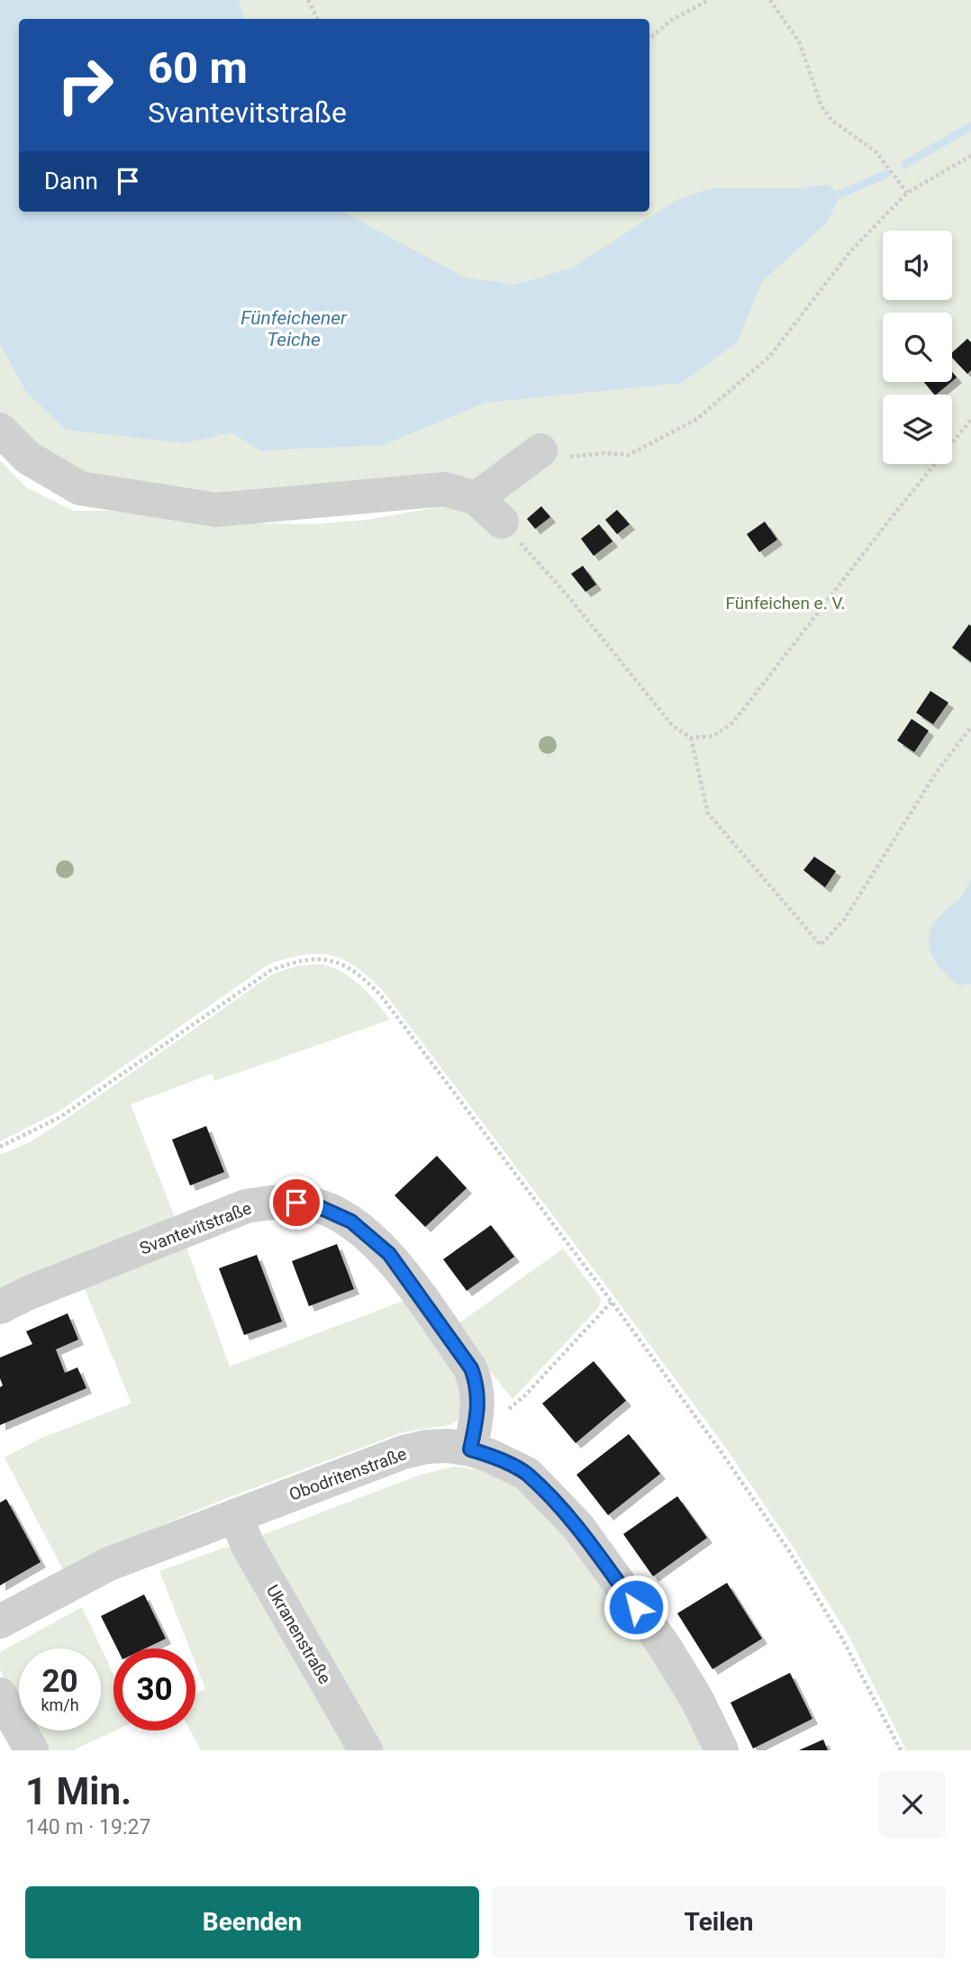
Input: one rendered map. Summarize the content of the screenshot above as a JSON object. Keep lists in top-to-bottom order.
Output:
{
  "streets": {
    "street": ["Svantevitstraße", "Obodritenstraße", "Ukranenstraße"]
  },
  "crossings": [
    ["Svantevitstraße", "Obodritenstraße"],
    ["Obodritenstraße", "Ukranenstraße"]
  ],
  "water": ["Fünfeichener Teiche"],
  "parks": ["Fünfeichen e. V."],
  "page": {
    "turn": ["60 m", "Svantevitstraße"],
    "then": "Dann",
    "speed": "20 km/h",
    "limit": "30",
    "heading": ["1 Min.", "140 m · 19:27"],
    "buttons": ["Beenden", "Teilen"]
  }
}
